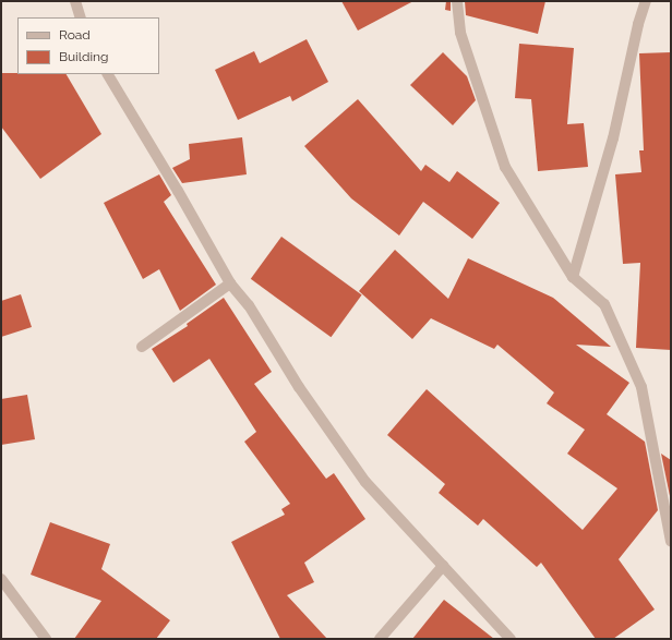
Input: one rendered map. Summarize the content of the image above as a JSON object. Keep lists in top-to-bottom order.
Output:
{
  "legend": ["Road", "Building"]
}
